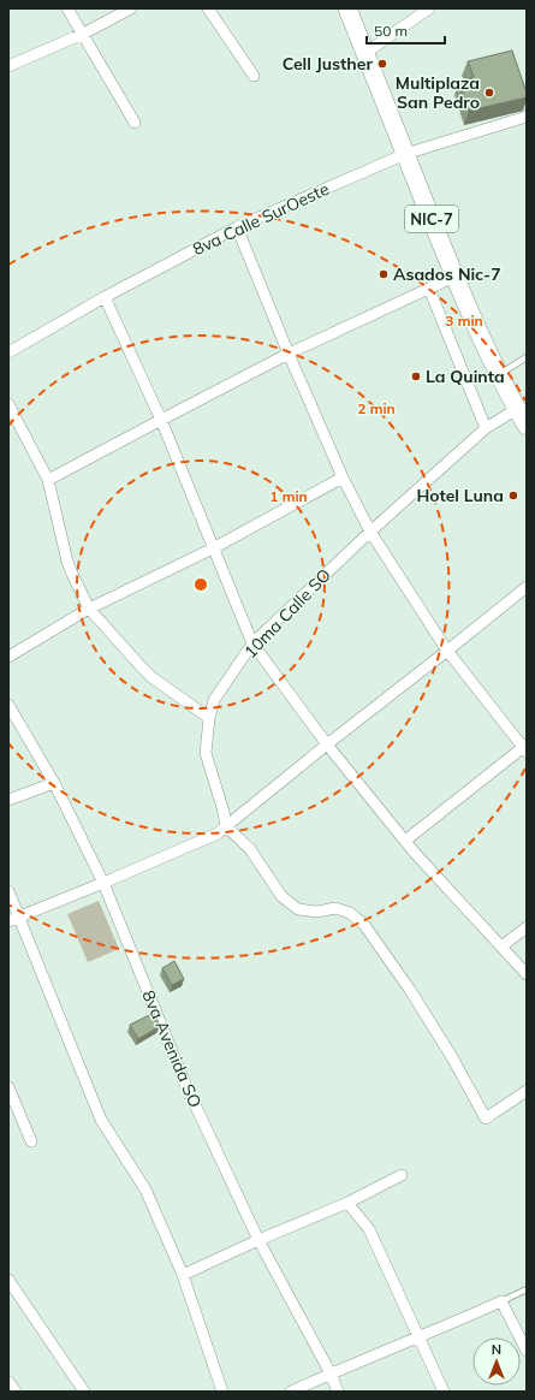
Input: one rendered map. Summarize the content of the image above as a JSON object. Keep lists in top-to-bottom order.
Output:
{
  "streets": {
    "highway": ["NIC-7"],
    "street": ["8va Calle SurOeste", "10ma Calle SO", "8va Avenida SO"]
  },
  "crossings": [
    ["8va Calle SurOeste", "NIC-7"],
    ["NIC-7", "10ma Calle SO"]
  ],
  "places": [
    "Cell Justher",
    "Multiplaza San Pedro",
    "Asados Nic-7",
    "La Quinta",
    "Hotel Luna"
  ],
  "scale_bar": "50 m",
  "north": "top",
  "rings": ["3 min", "2 min", "1 min"]
}
